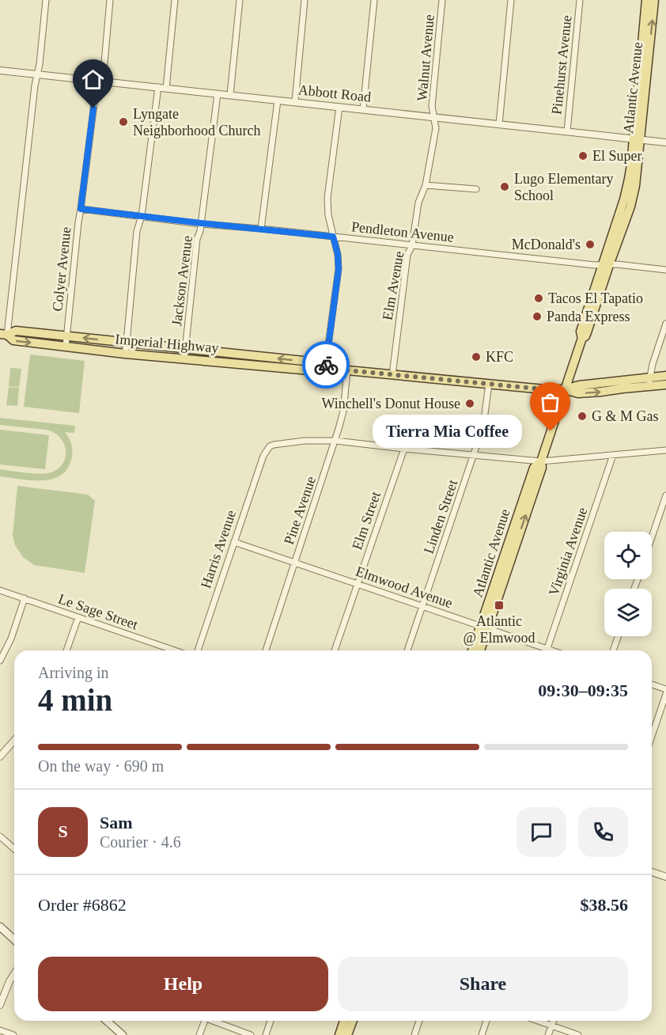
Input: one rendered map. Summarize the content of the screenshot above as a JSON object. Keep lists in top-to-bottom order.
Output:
{
  "streets": {
    "main road": ["Atlantic Avenue", "Imperial Highway"],
    "street": [
      "Walnut Avenue",
      "Pinehurst Avenue",
      "Abbott Road",
      "Pendleton Avenue",
      "Colyer Avenue",
      "Jackson Avenue",
      "Elm Avenue",
      "Pine Avenue",
      "Linden Street",
      "Elm Street",
      "Harris Avenue",
      "Virginia Avenue",
      "Elmwood Avenue",
      "Le Sage Street"
    ]
  },
  "crossings": [
    ["Walnut Avenue", "Abbott Road"],
    ["Walnut Avenue", "Elm Avenue"],
    ["Pinehurst Avenue", "Abbott Road"],
    ["Atlantic Avenue", "Abbott Road"],
    ["Atlantic Avenue", "Pendleton Avenue"],
    ["Atlantic Avenue", "Imperial Highway"],
    ["Atlantic Avenue", "Elmwood Avenue"],
    ["Abbott Road", "Colyer Avenue"],
    ["Abbott Road", "Jackson Avenue"],
    ["Abbott Road", "Elm Avenue"],
    ["Pendleton Avenue", "Colyer Avenue"],
    ["Pendleton Avenue", "Jackson Avenue"],
    ["Pendleton Avenue", "Elm Avenue"],
    ["Colyer Avenue", "Imperial Highway"],
    ["Jackson Avenue", "Imperial Highway"],
    ["Elm Avenue", "Imperial Highway"],
    ["Imperial Highway", "Pine Avenue"],
    ["Imperial Highway", "Linden Street"],
    ["Pine Avenue", "Harris Avenue"],
    ["Pine Avenue", "Elmwood Avenue"],
    ["Linden Street", "Elmwood Avenue"],
    ["Elm Street", "Elmwood Avenue"],
    ["Harris Avenue", "Elmwood Avenue"],
    ["Virginia Avenue", "Elmwood Avenue"]
  ],
  "places": {
    "other": [
      "Lyngate Neighborhood Church",
      "El Super",
      "Lugo Elementary School",
      "McDonald's",
      "Tacos El Tapatio",
      "Panda Express",
      "KFC",
      "Winchell's Donut House",
      "G & M Gas",
      "Tierra Mia Coffee"
    ],
    "transit": ["Atlantic @ Elmwood"]
  },
  "page": {
    "bubble": "Tierra Mia Coffee",
    "heading": ["4 min", "Arriving in", "09:30–09:35"],
    "panel": [
      "Sam",
      "Courier · 4.6",
      "Order #6862",
      "$38.56"
    ],
    "bar": "On the way · 690 m",
    "round": "S",
    "buttons": ["Help", "Share"]
  }
}
